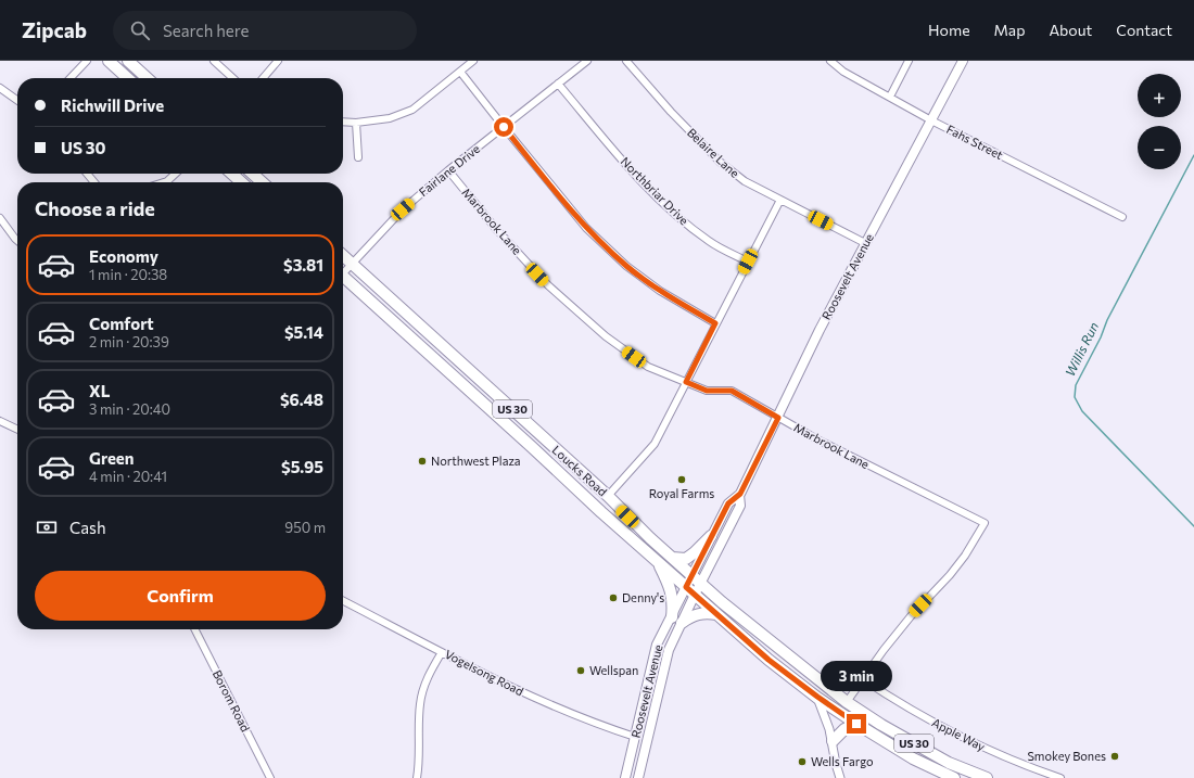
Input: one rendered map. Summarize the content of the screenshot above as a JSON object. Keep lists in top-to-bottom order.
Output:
{
  "streets": {
    "highway": ["US 30", "Loucks Road"],
    "main road": ["Roosevelt Avenue"],
    "street": [
      "Fahs Street",
      "Belaire Lane",
      "Fairlane Drive",
      "Northbriar Drive",
      "Marbrook Lane",
      "Vogelsong Road",
      "Borom Road",
      "Apple Way"
    ]
  },
  "crossings": [
    ["Fahs Street", "Roosevelt Avenue"],
    ["Belaire Lane", "Roosevelt Avenue"],
    ["Fairlane Drive", "Northbriar Drive"],
    ["Fairlane Drive", "Marbrook Lane"],
    ["Fairlane Drive", "Loucks Road"],
    ["Marbrook Lane", "Roosevelt Avenue"],
    ["Marbrook Lane", "Apple Way"],
    ["Roosevelt Avenue", "Loucks Road"],
    ["Roosevelt Avenue", "Vogelsong Road"],
    ["US 30", "Loucks Road"]
  ],
  "water": ["Willis Run"],
  "places": [
    "Northwest Plaza",
    "Royal Farms",
    "Denny's",
    "Wellspan",
    "Smokey Bones",
    "Wells Fargo"
  ],
  "page": {
    "header": "Zipcab",
    "search": "Search here",
    "nav": [
      "Home",
      "Map",
      "About",
      "Contact"
    ],
    "map_buttons": ["+", "−"],
    "banner": ["Richwill Drive", "US 30"],
    "heading": "Choose a ride",
    "list": [
      {
        "name": "Economy",
        "note": "1 min · 20:38",
        "value": "$3.81"
      },
      {
        "name": "Comfort",
        "note": "2 min · 20:39",
        "value": "$5.14"
      },
      {
        "name": "XL",
        "note": "3 min · 20:40",
        "value": "$6.48"
      },
      {
        "name": "Green",
        "note": "4 min · 20:41",
        "value": "$5.95"
      }
    ],
    "pay": ["Cash", "950 m"],
    "buttons": "Confirm",
    "bubble": "3 min"
  }
}
